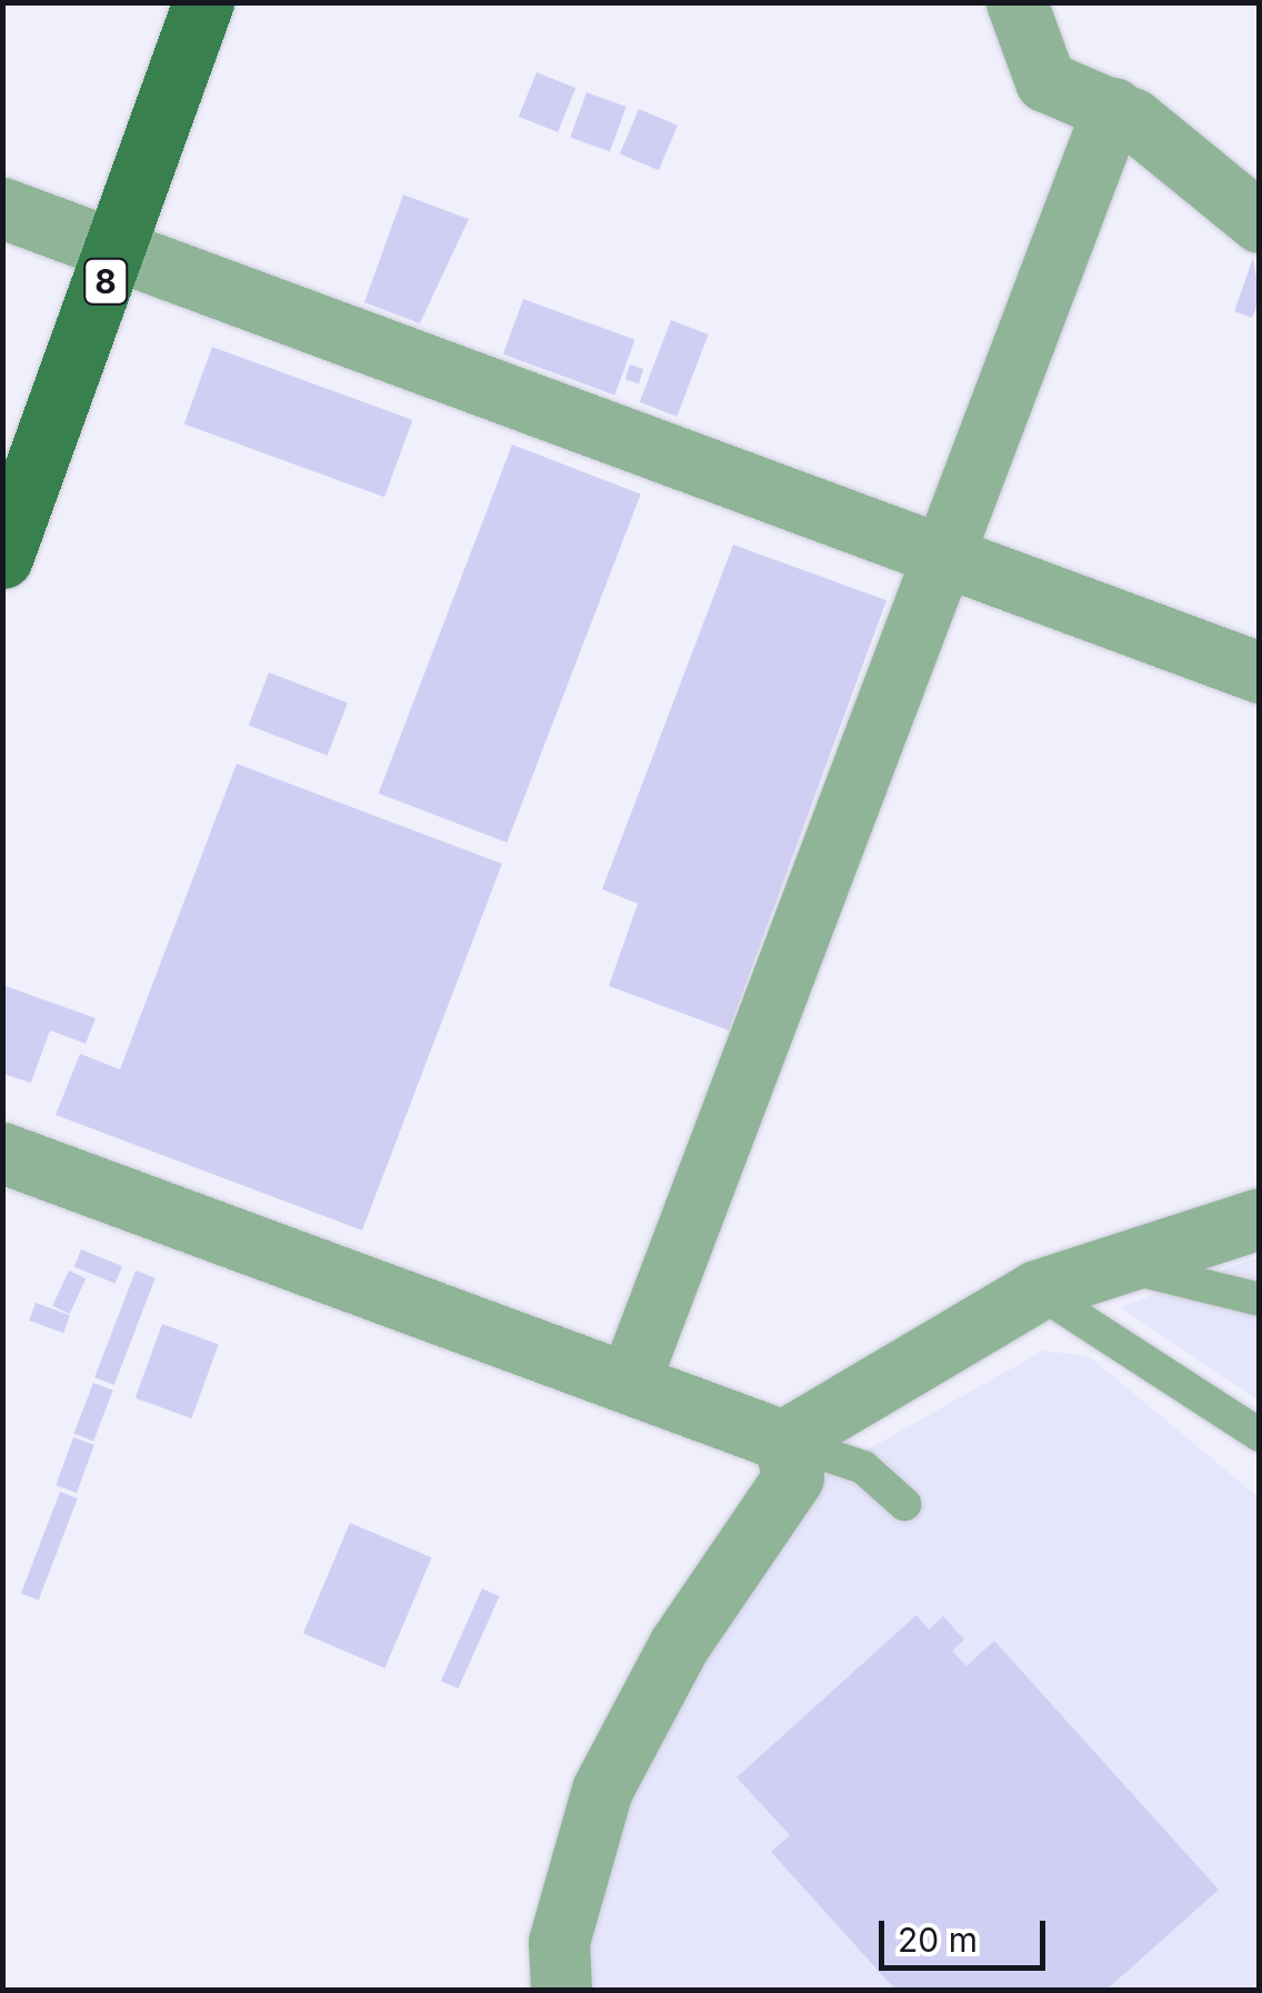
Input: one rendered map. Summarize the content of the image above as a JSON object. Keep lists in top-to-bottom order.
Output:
{
  "streets": {
    "main road": ["8"]
  },
  "scale_bar": "20 m"
}
